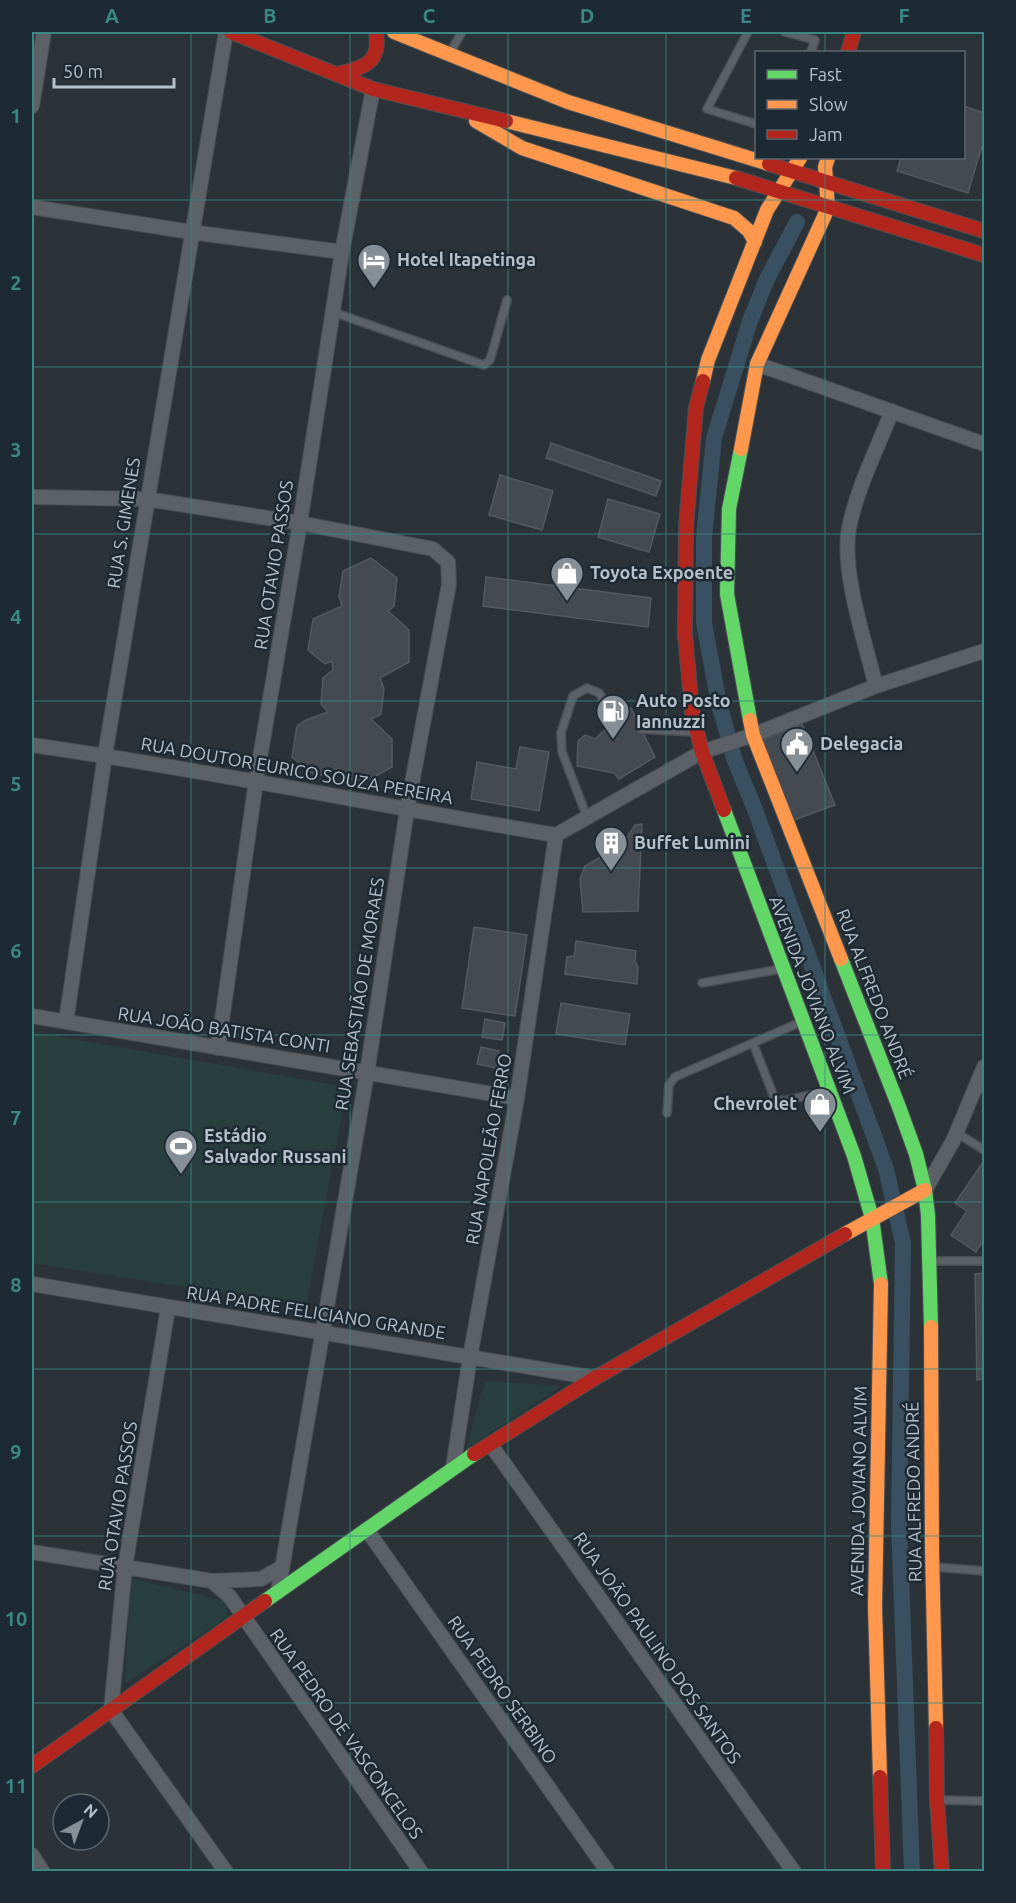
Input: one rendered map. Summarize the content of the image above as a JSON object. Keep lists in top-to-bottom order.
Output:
{
  "streets": {
    "main road": ["RUA ALFREDO ANDRÉ", "AVENIDA JOVIANO ALVIM"],
    "street": [
      "RUA S. GIMENES",
      "RUA OTAVIO PASSOS",
      "RUA DOUTOR EURICO SOUZA PEREIRA",
      "RUA SEBASTIÃO DE MORAES",
      "RUA JOÃO BATISTA CONTI",
      "RUA NAPOLEÃO FERRO",
      "RUA PADRE FELICIANO GRANDE",
      "RUA JOÃO PAULINO DOS SANTOS",
      "RUA PEDRO SERBINO",
      "RUA PEDRO DE VASCONCELOS"
    ]
  },
  "crossings": [
    ["RUA S. GIMENES", "RUA DOUTOR EURICO SOUZA PEREIRA"],
    ["RUA S. GIMENES", "RUA JOÃO BATISTA CONTI"],
    ["RUA OTAVIO PASSOS", "RUA DOUTOR EURICO SOUZA PEREIRA"],
    ["RUA OTAVIO PASSOS", "RUA SEBASTIÃO DE MORAES"],
    ["RUA OTAVIO PASSOS", "RUA JOÃO BATISTA CONTI"],
    ["RUA OTAVIO PASSOS", "RUA PADRE FELICIANO GRANDE"],
    ["RUA DOUTOR EURICO SOUZA PEREIRA", "RUA SEBASTIÃO DE MORAES"],
    ["RUA DOUTOR EURICO SOUZA PEREIRA", "RUA NAPOLEÃO FERRO"],
    ["RUA SEBASTIÃO DE MORAES", "RUA JOÃO BATISTA CONTI"],
    ["RUA SEBASTIÃO DE MORAES", "RUA PADRE FELICIANO GRANDE"],
    ["RUA JOÃO BATISTA CONTI", "RUA NAPOLEÃO FERRO"],
    ["RUA NAPOLEÃO FERRO", "RUA PADRE FELICIANO GRANDE"]
  ],
  "places": {
    "hotel": ["Hotel Itapetinga"],
    "shop": ["Toyota Expoente", "Chevrolet"],
    "fuel station": ["Auto Posto Iannuzzi"],
    "public building": ["Delegacia"],
    "building": ["Buffet Lumini"],
    "sports": ["Estádio Salvador Russani"]
  },
  "legend": ["Fast", "Slow", "Jam"],
  "scale_bar": "50 m",
  "north": "top right",
  "grid": {
    "columns": [
      "A",
      "B",
      "C",
      "D",
      "E",
      "F"
    ],
    "rows": [
      "1",
      "2",
      "3",
      "4",
      "5",
      "6",
      "7",
      "8",
      "9",
      "10",
      "11"
    ]
  }
}
